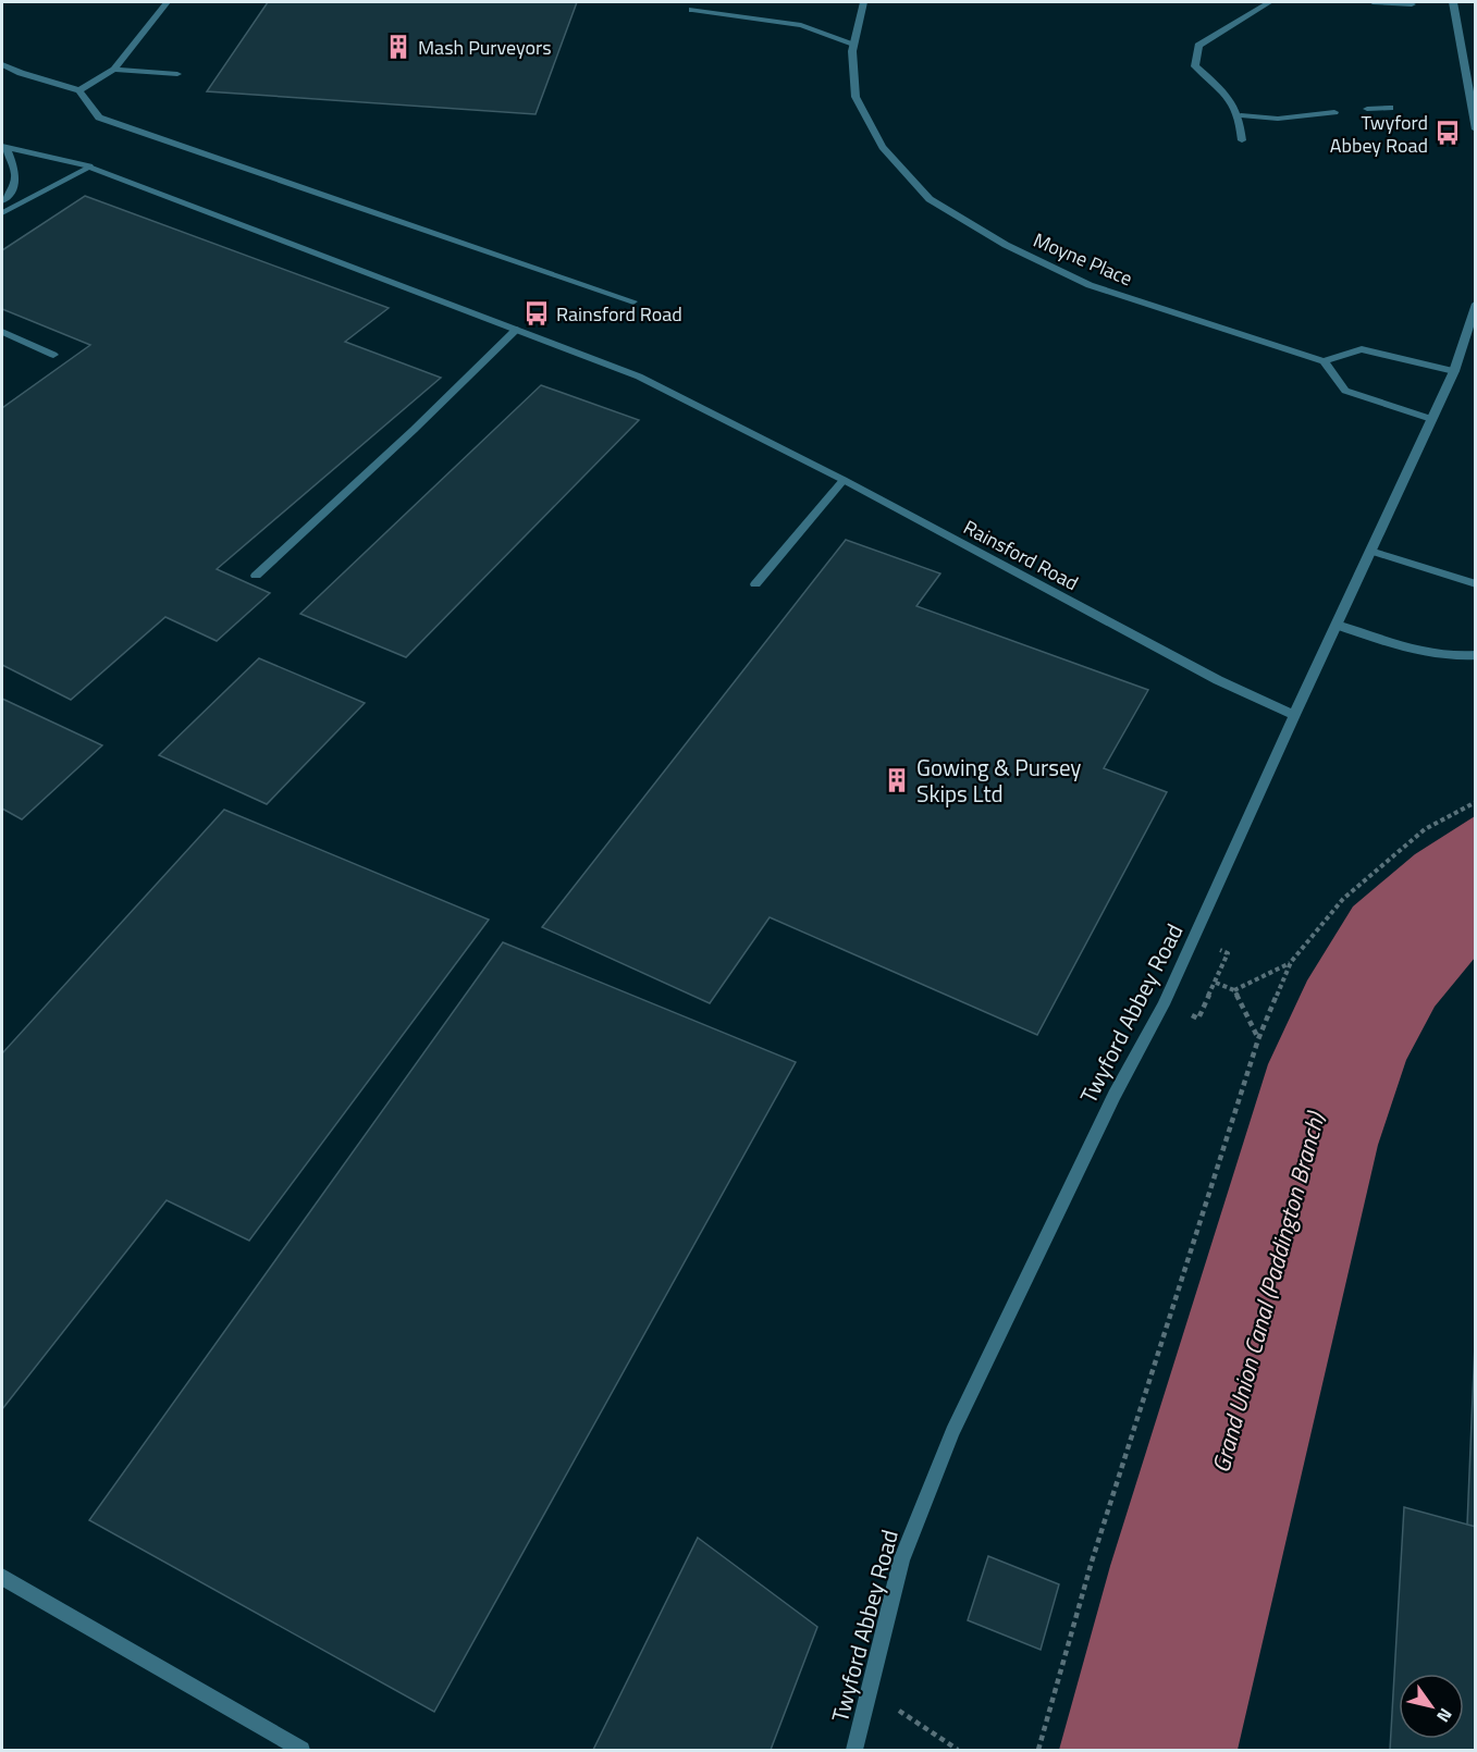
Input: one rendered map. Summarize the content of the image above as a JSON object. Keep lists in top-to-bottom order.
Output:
{
  "streets": {
    "street": ["Moyne Place", "Rainsford Road", "Twyford Abbey Road"]
  },
  "crossings": [
    ["Rainsford Road", "Twyford Abbey Road"]
  ],
  "water": ["Grand Union Canal (Paddington Branch)"],
  "places": {
    "building": ["Mash Purveyors", "Gowing & Pursey Skips Ltd"],
    "bus stop": ["Twyford Abbey Road", "Rainsford Road"]
  },
  "north": "bottom right"
}
